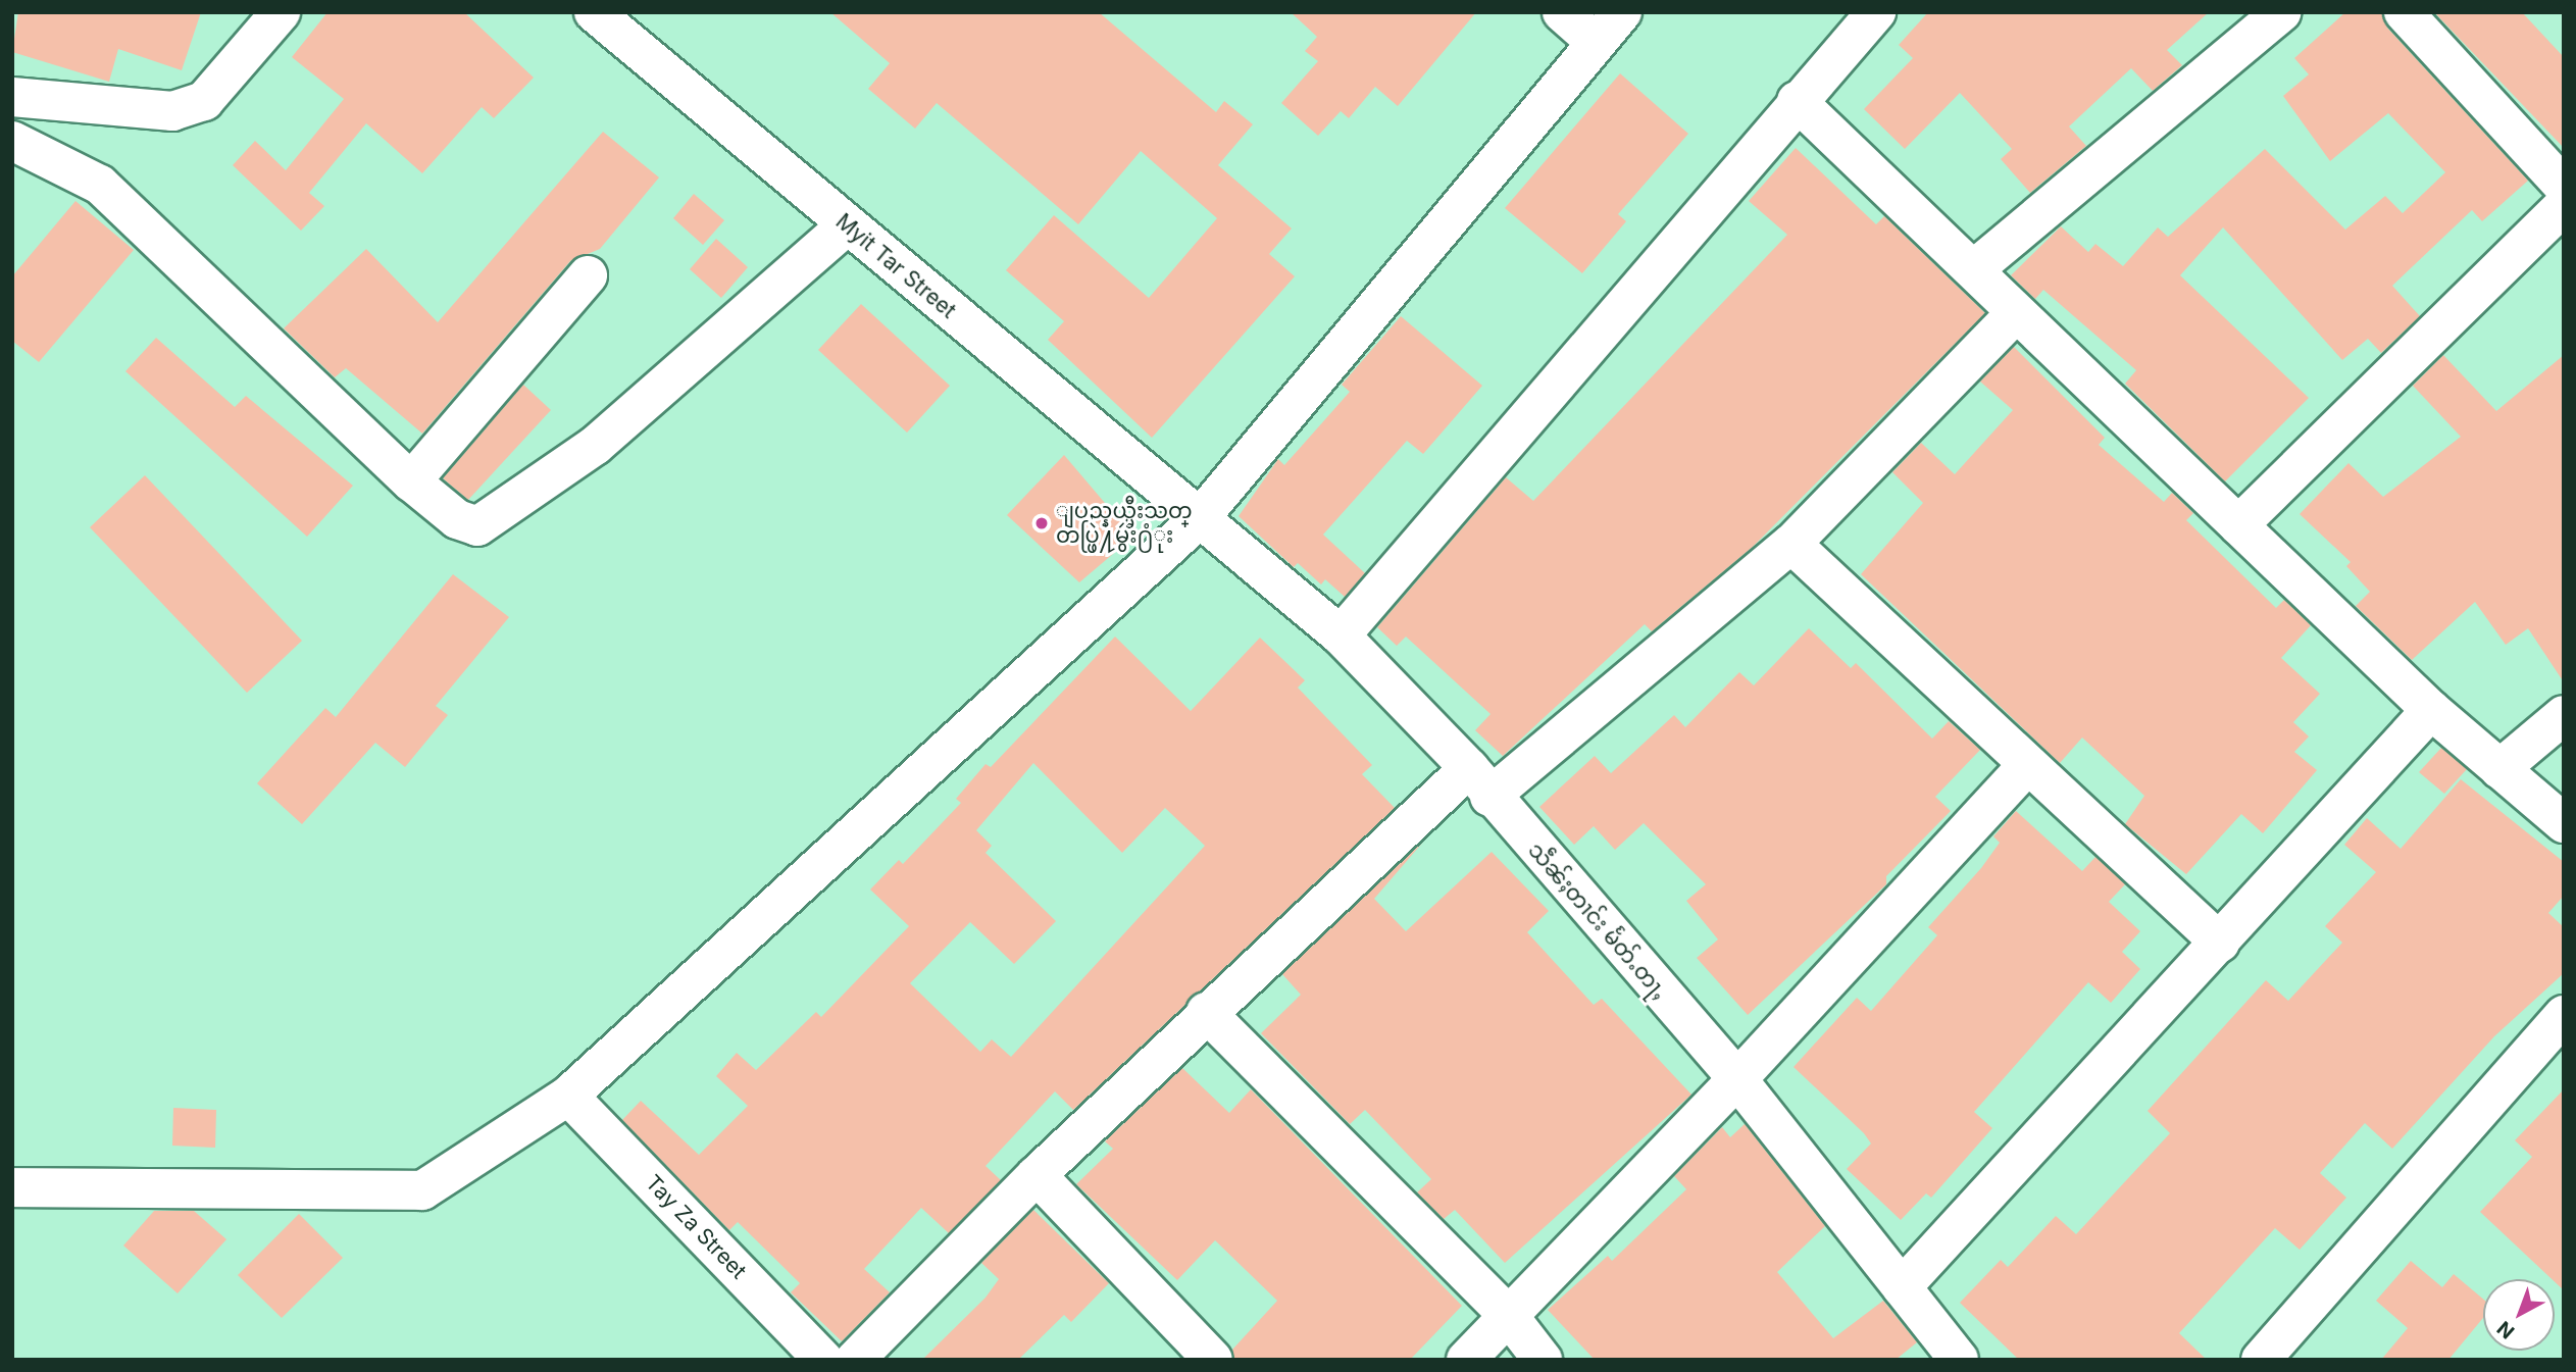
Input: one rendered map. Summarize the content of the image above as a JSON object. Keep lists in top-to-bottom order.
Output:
{
  "streets": {
    "street": ["Myit Tar Street", "သဵၼ်ႈတၢင်း မႅတ်ႉတႃႇ", "Tay Za Street"]
  },
  "crossings": [
    ["Myit Tar Street", "သဵၼ်ႈတၢင်း မႅတ်ႉတႃႇ"]
  ],
  "places": ["ျပည္နယ္မီးသတ္ တပ္ဖြဲ႔မွဴး႐ံုး"],
  "north": "bottom left"
}
